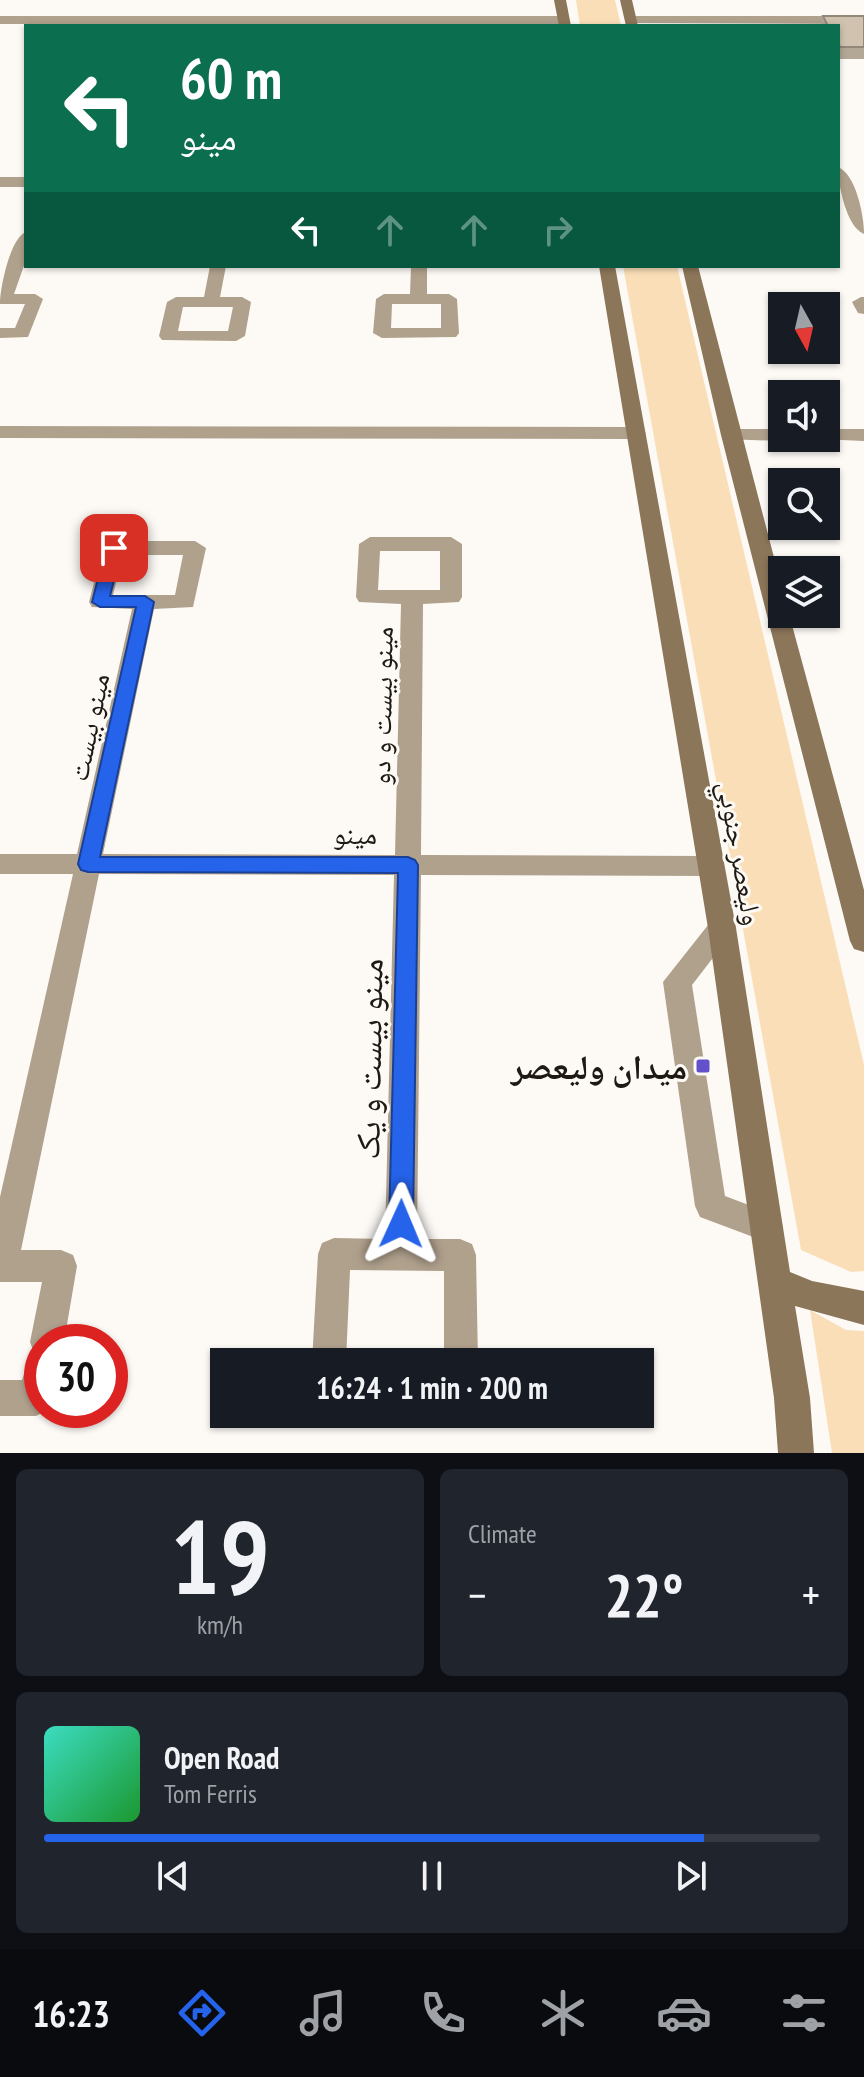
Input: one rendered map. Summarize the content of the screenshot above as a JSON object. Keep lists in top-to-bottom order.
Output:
{
  "streets": {
    "main road": ["وليعصر جنوبي"],
    "street": [
      "مینو بیست و دو",
      "مینو بیست",
      "مینو",
      "مینو بیست و یک"
    ]
  },
  "crossings": [
    ["مینو بیست و دو", "مینو"],
    ["مینو بیست و دو", "مینو بیست و یک"],
    ["مینو بیست", "مینو"],
    ["مینو", "وليعصر جنوبي"],
    ["مینو", "مینو بیست و یک"]
  ],
  "places": {
    "transit": ["میدان ولیعصر"]
  },
  "north": "bottom",
  "page": {
    "turn": ["60 m", "مینو"],
    "limit": "30",
    "trip": "16:24 · 1 min · 200 m",
    "tile": [
      ["19", "km/h"],
      "Climate"
    ],
    "heat": ["−", "22°", "+"],
    "song": ["Open Road", "Tom Ferris"],
    "tabs": "16:23"
  }
}
